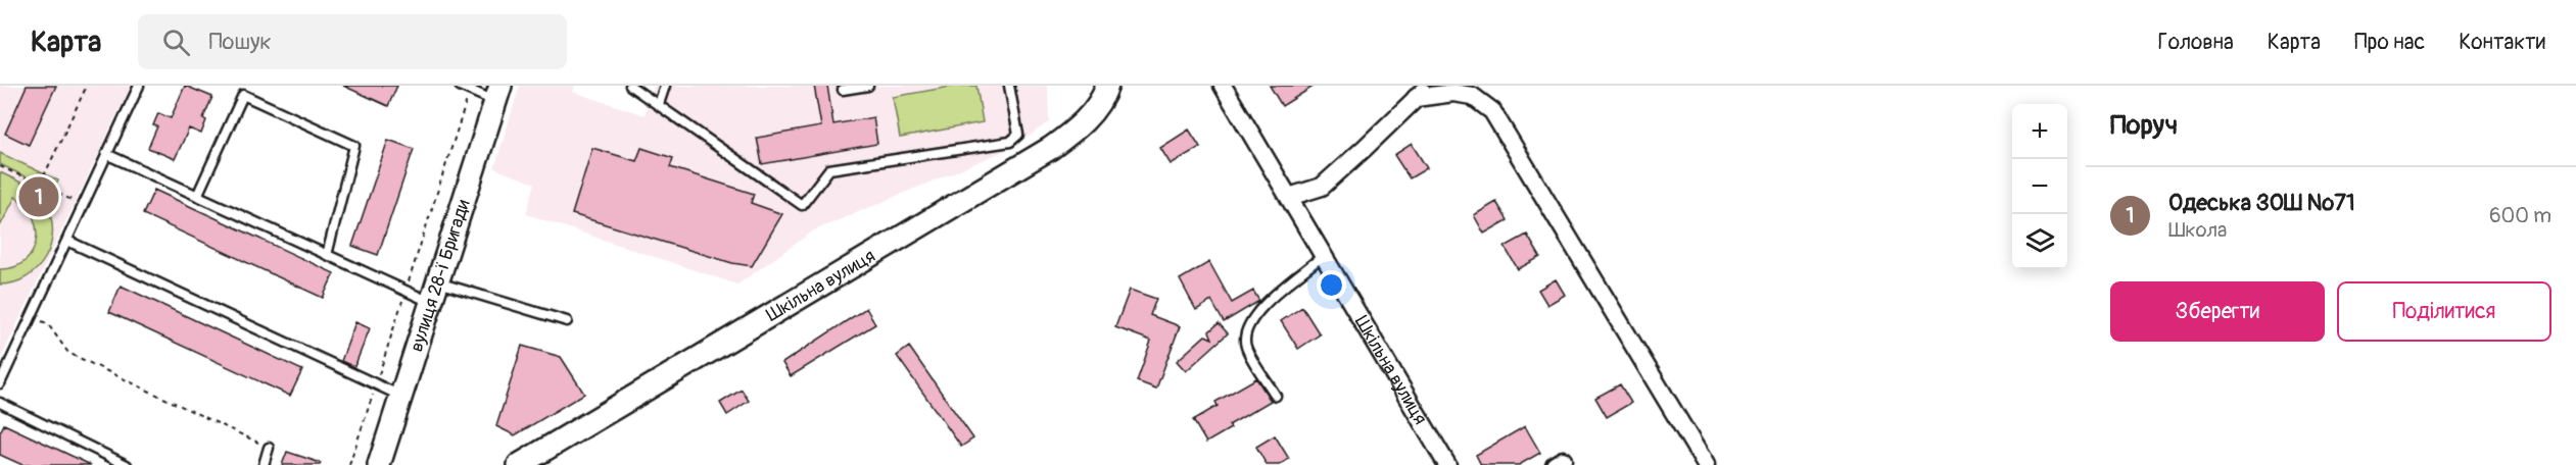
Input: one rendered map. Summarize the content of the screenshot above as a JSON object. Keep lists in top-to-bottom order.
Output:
{
  "streets": {
    "street": ["вулиця 28-ї Бригади", "Шкільна вулиця"]
  },
  "page": {
    "header": "Карта",
    "search": "Пошук",
    "nav": [
      "Головна",
      "Карта",
      "Про нас",
      "Контакти"
    ],
    "heading": "Поруч",
    "map_buttons": ["+", "−"],
    "list": [
      {
        "mark": "1",
        "name": "Одеська ЗОШ №71",
        "note": "Школа",
        "value": "600 m"
      }
    ],
    "pins": "1",
    "buttons": ["Зберегти", "Поділитися"]
  }
}
